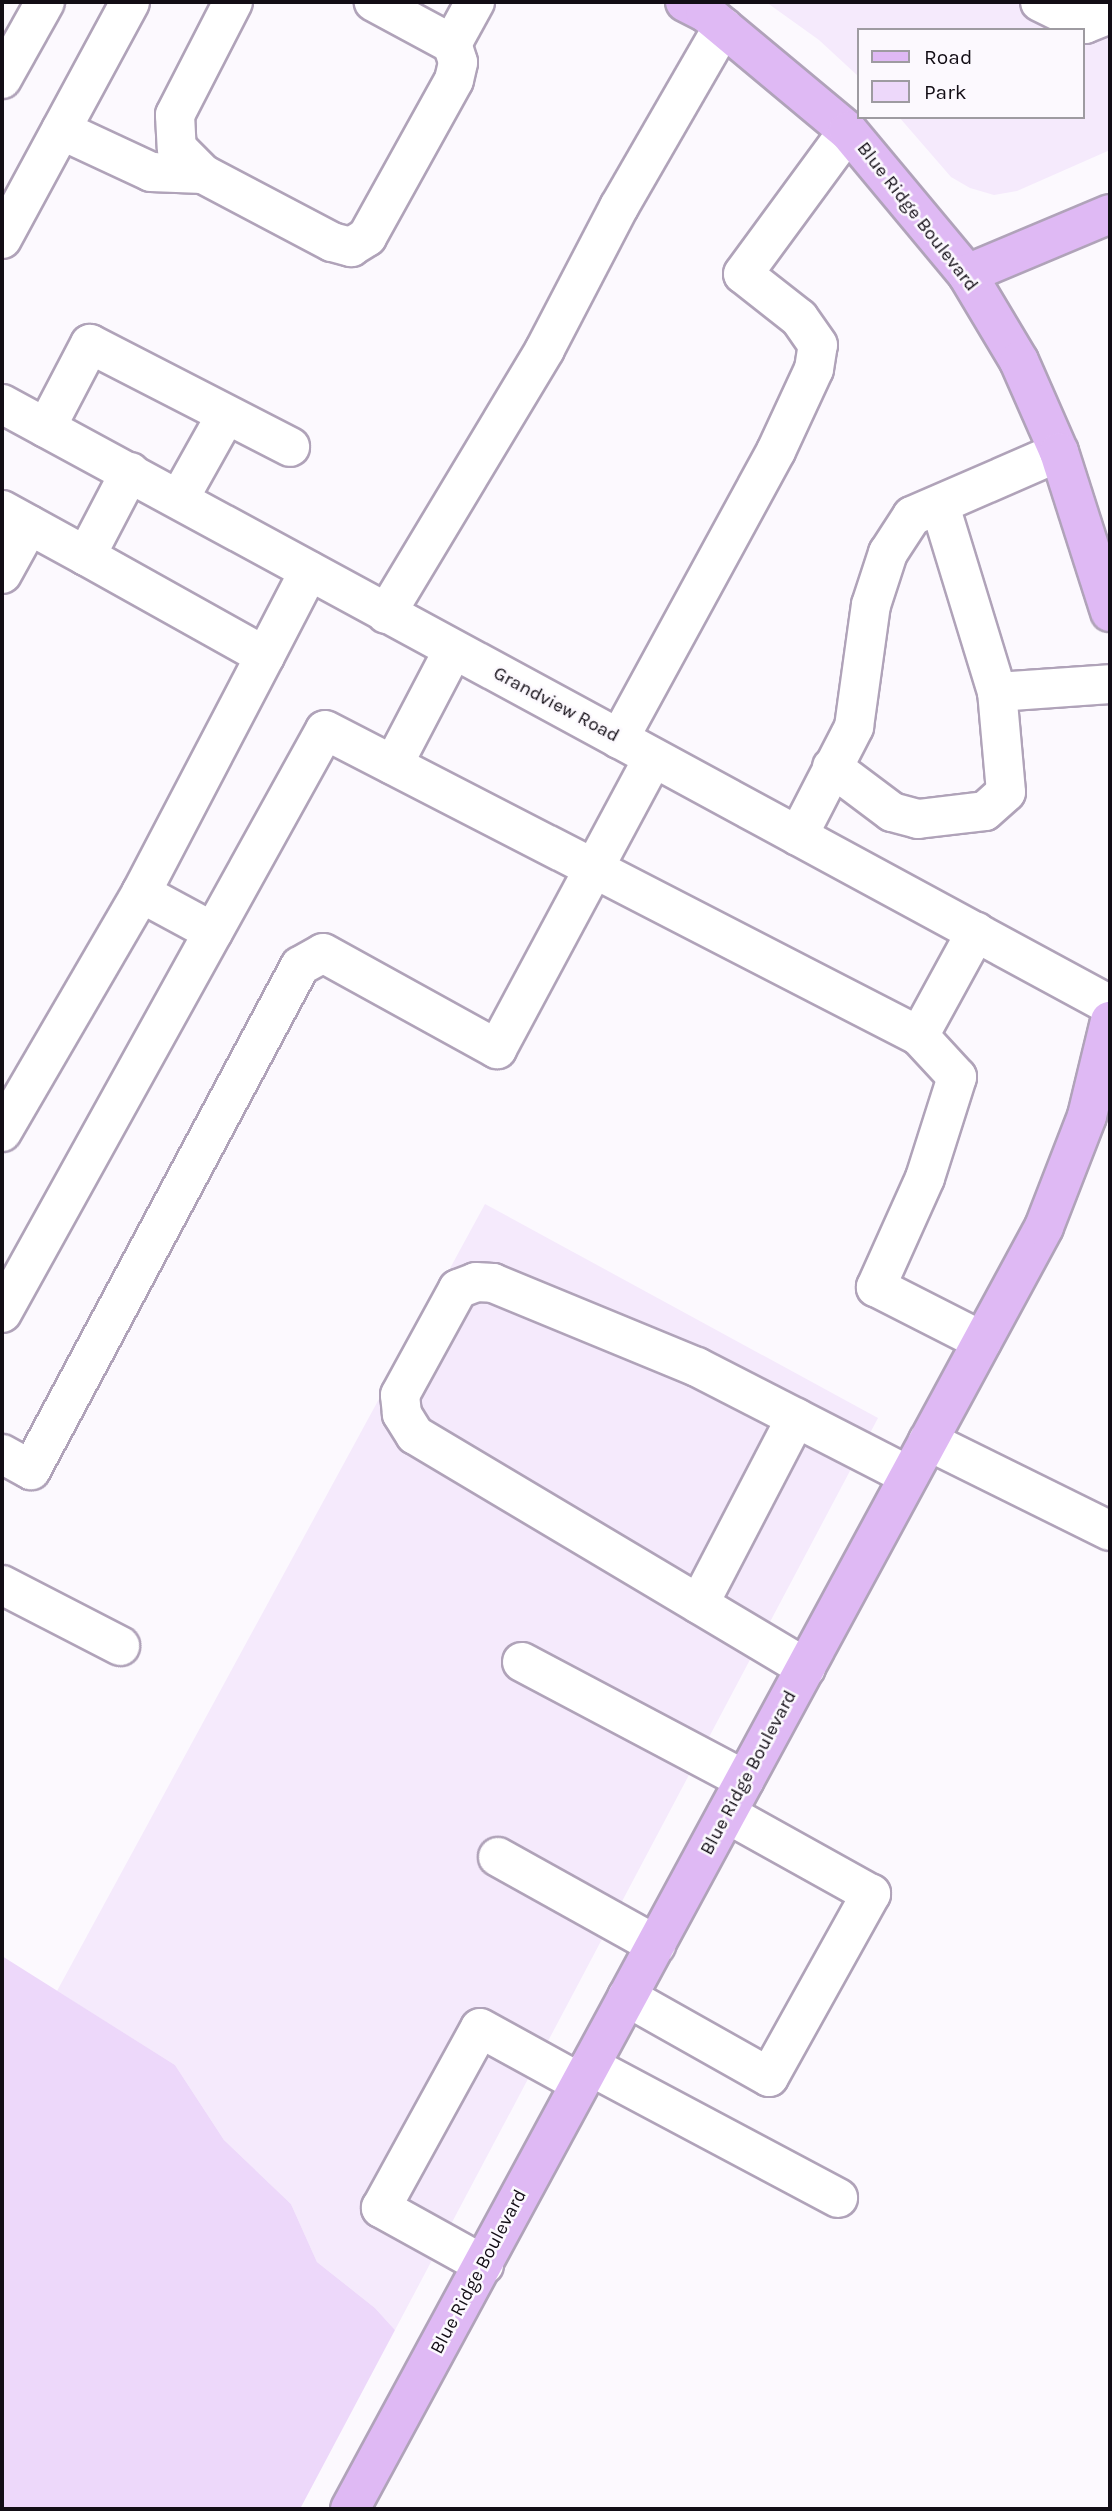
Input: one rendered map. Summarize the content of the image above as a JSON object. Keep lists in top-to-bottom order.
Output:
{
  "streets": {
    "main road": ["Blue Ridge Boulevard"],
    "street": ["Grandview Road"]
  },
  "legend": ["Road", "Park"]
}
